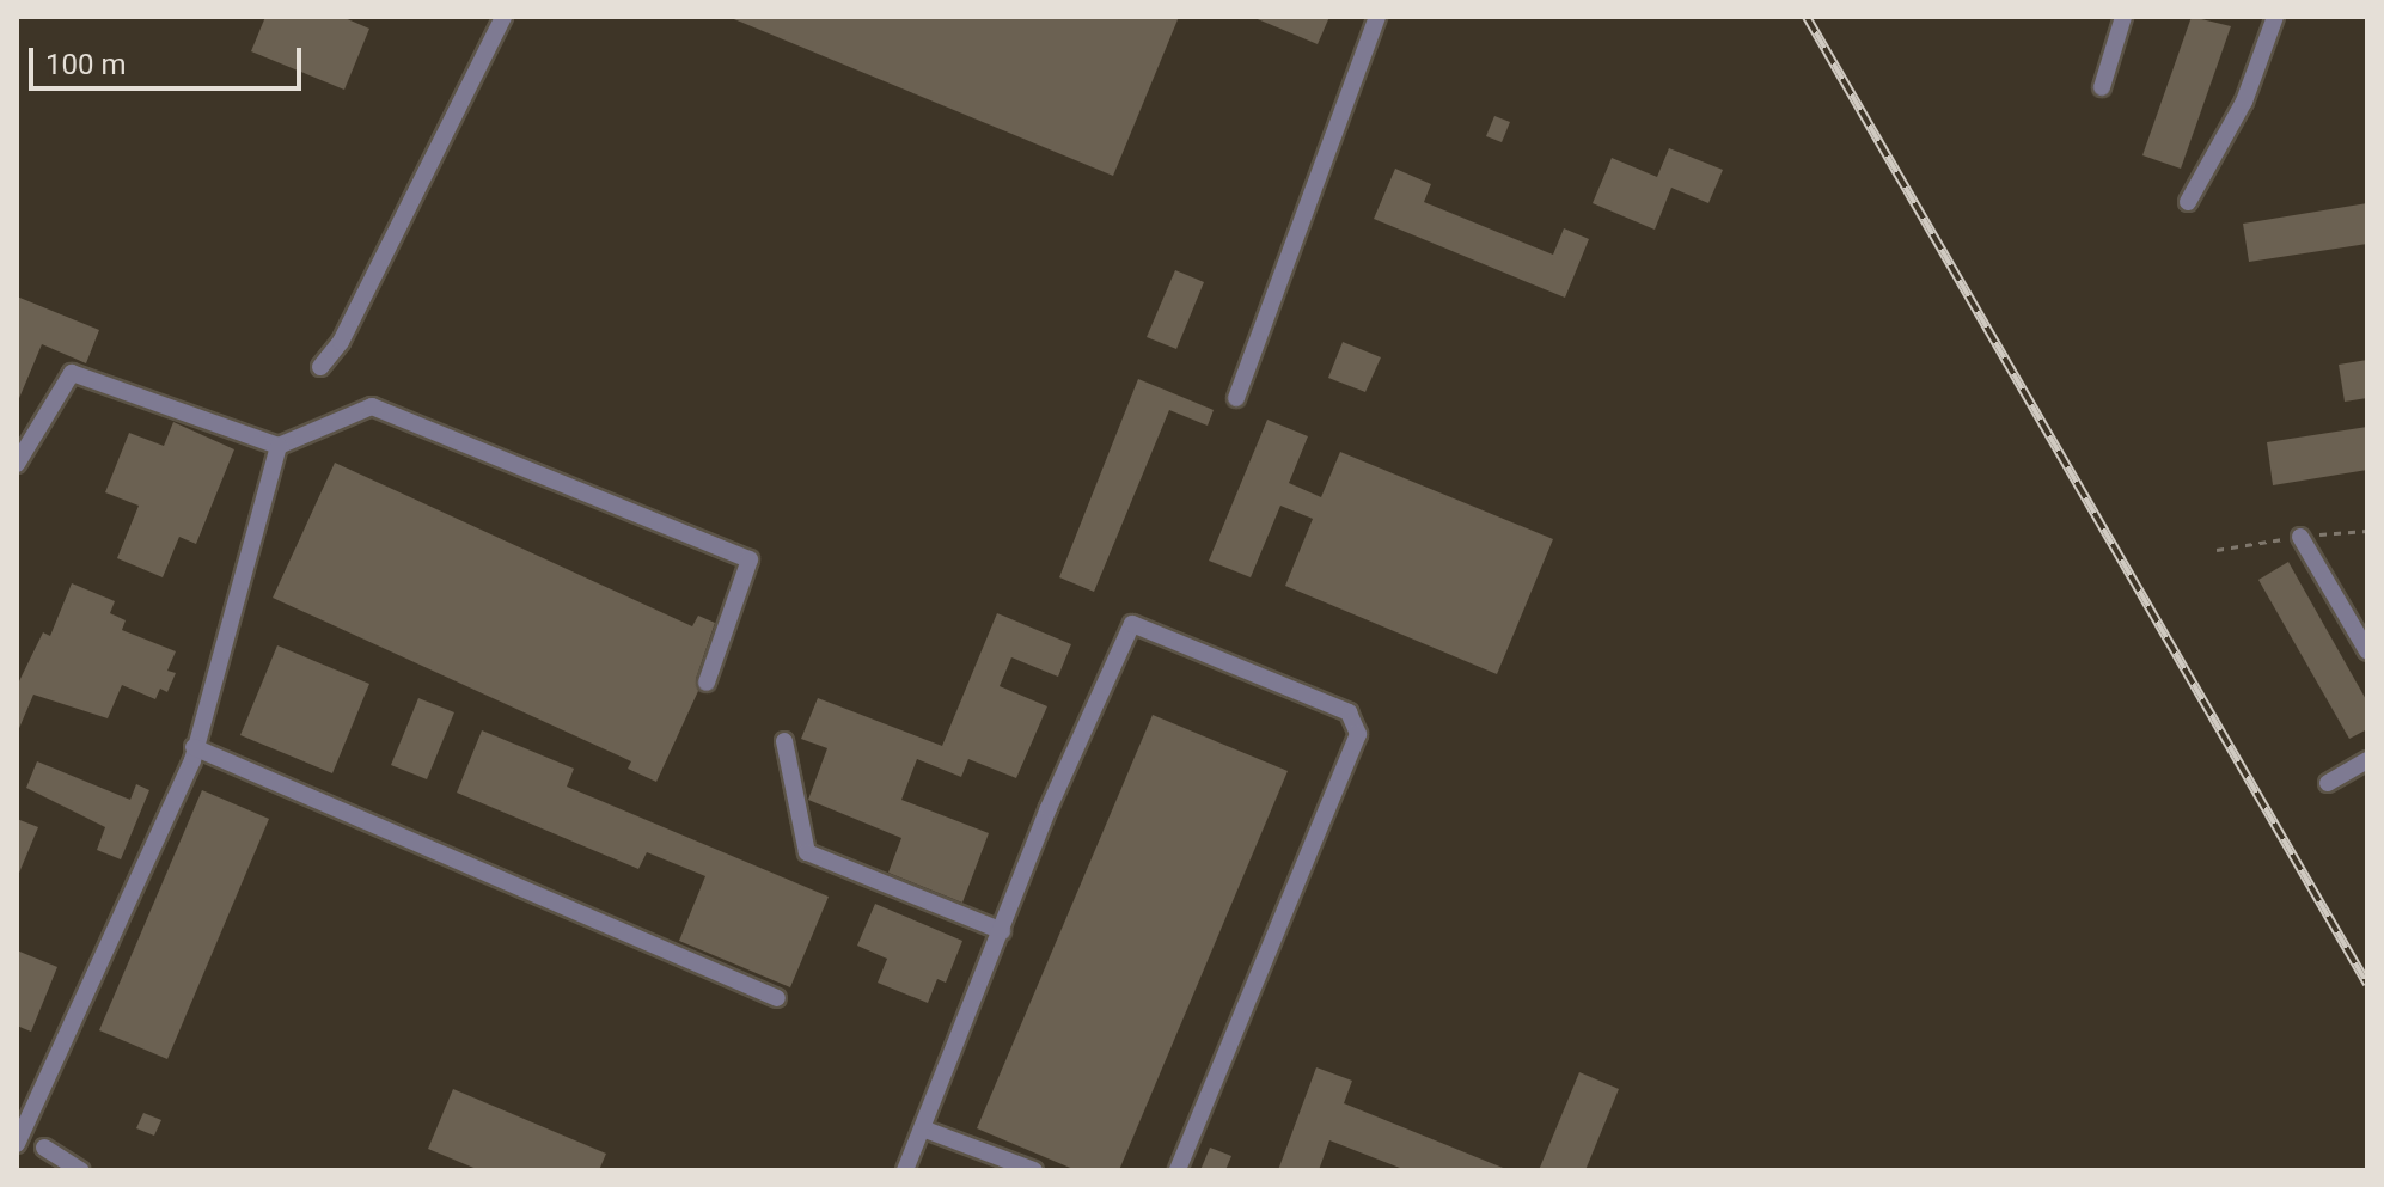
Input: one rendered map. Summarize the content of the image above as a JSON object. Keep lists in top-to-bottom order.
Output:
{
  "scale_bar": "100 m"
}
